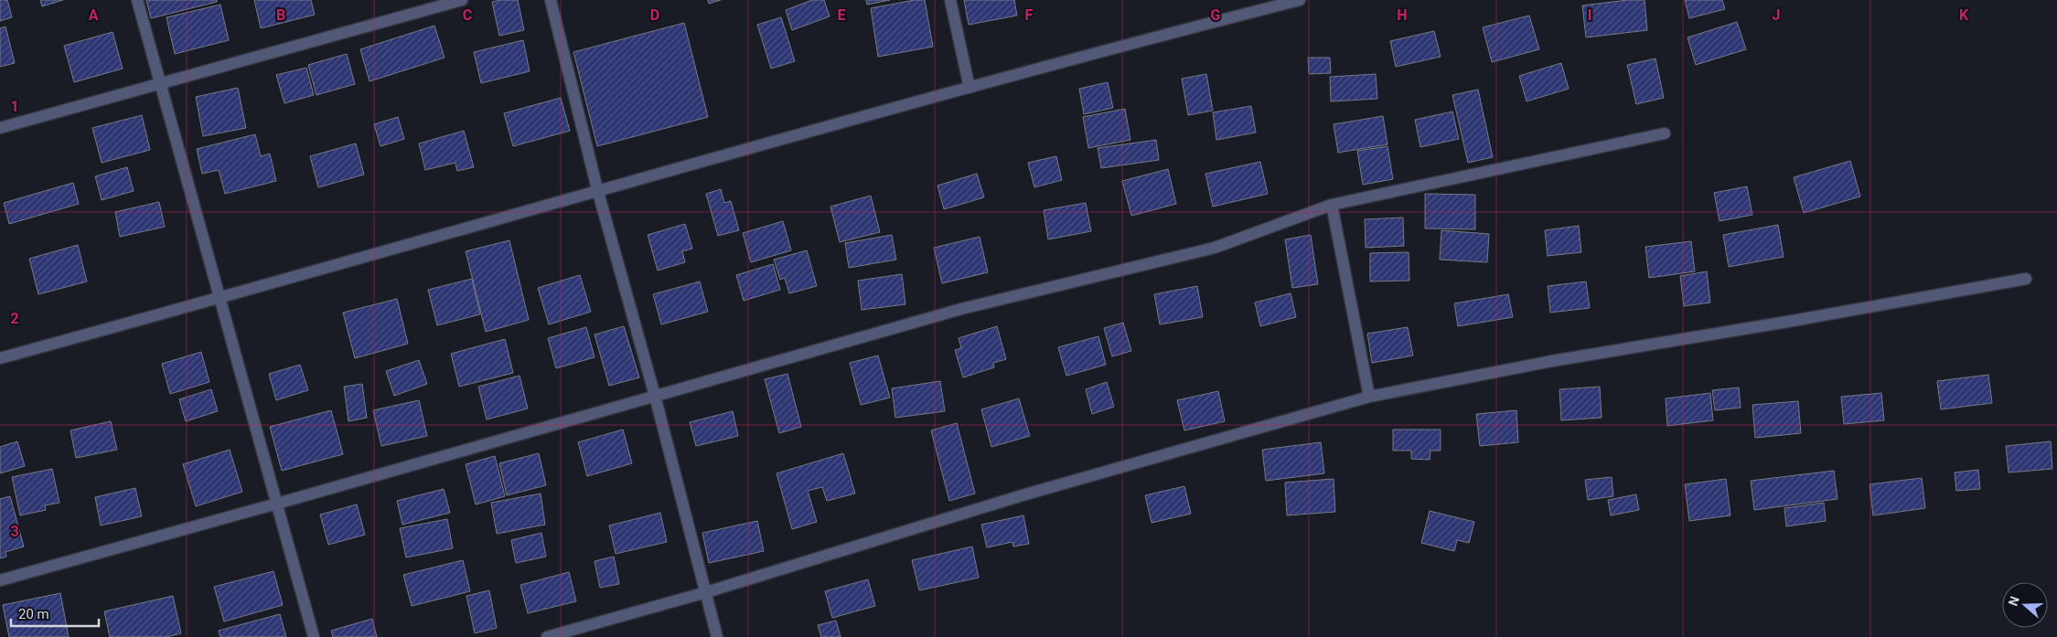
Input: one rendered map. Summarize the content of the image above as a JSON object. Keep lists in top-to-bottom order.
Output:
{
  "scale_bar": "20 m",
  "north": "left",
  "grid": {
    "columns": [
      "A",
      "B",
      "C",
      "D",
      "E",
      "F",
      "G",
      "H",
      "I",
      "J",
      "K"
    ],
    "rows": ["1", "2", "3"]
  }
}
